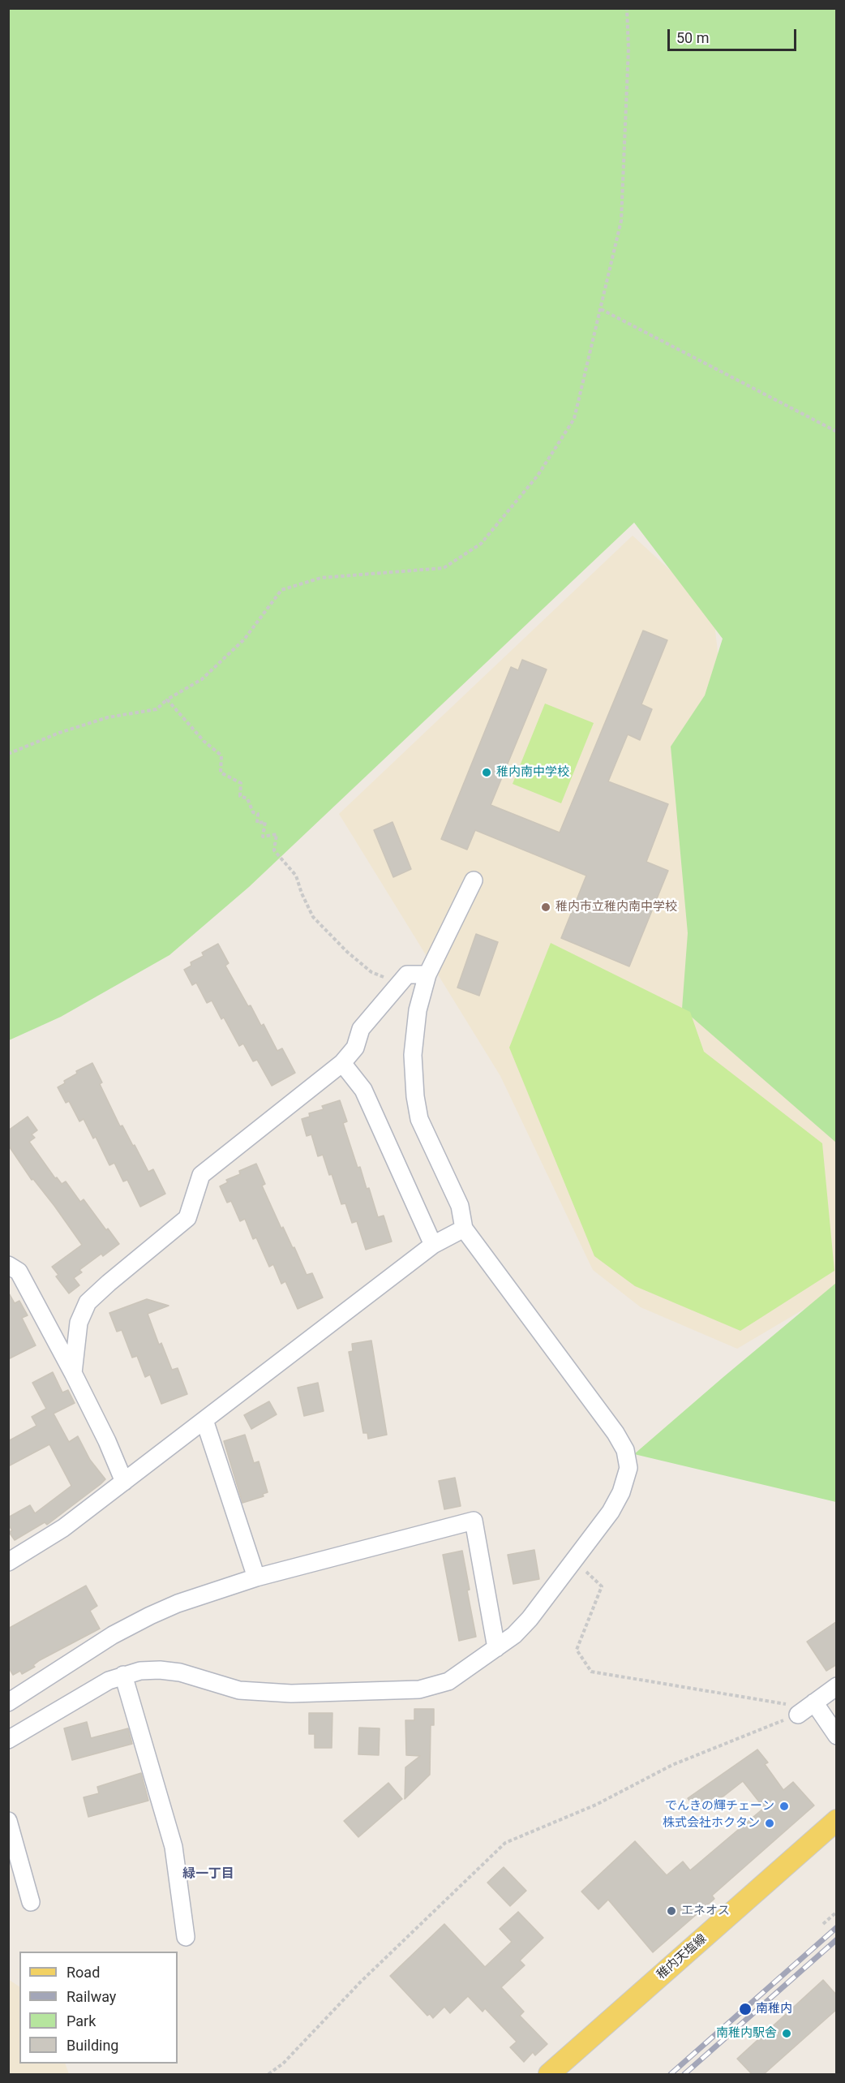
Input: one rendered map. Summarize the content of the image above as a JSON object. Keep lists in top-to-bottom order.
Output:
{
  "streets": {
    "main road": ["稚内天塩線"]
  },
  "districts": ["緑一丁目"],
  "places": [
    "稚内南中学校",
    "稚内市立稚内南中学校",
    "でんきの輝チェーン",
    "株式会社ホクタン",
    "エネオス",
    "南稚内",
    "南稚内駅舎"
  ],
  "legend": [
    "Road",
    "Railway",
    "Park",
    "Building"
  ],
  "scale_bar": "50 m"
}
